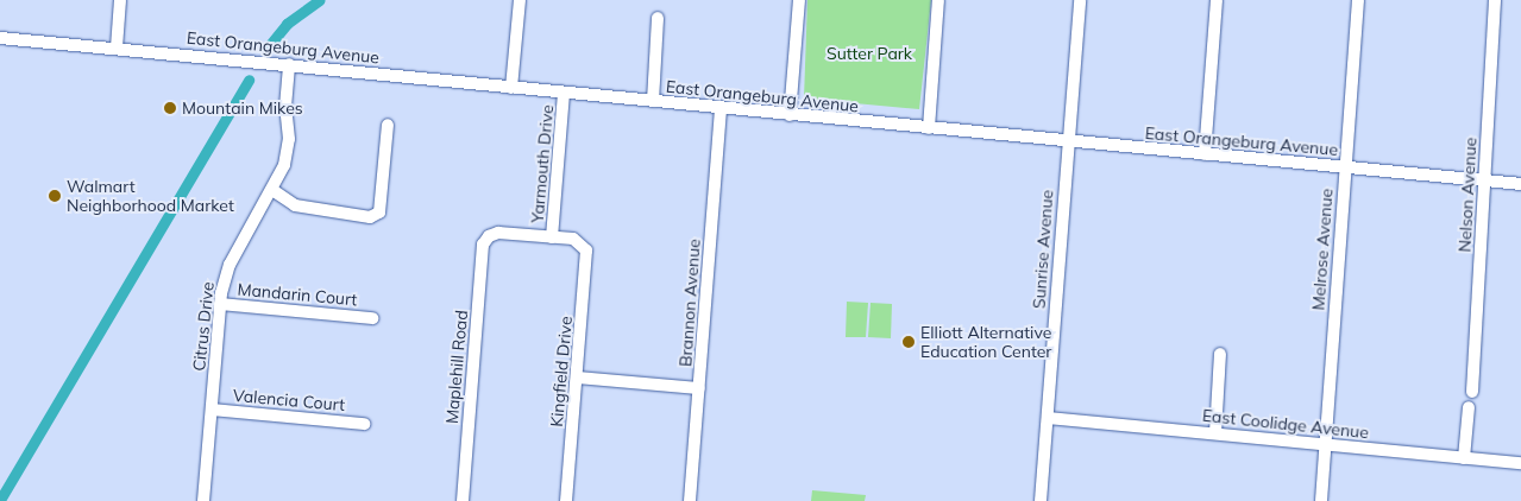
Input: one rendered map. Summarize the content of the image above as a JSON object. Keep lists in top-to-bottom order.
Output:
{
  "streets": {
    "street": [
      "East Orangeburg Avenue",
      "Yarmouth Drive",
      "Nelson Avenue",
      "Sunrise Avenue",
      "Melrose Avenue",
      "Mandarin Court",
      "Brannon Avenue",
      "Citrus Drive",
      "Maplehill Road",
      "Kingfield Drive",
      "Valencia Court",
      "East Coolidge Avenue"
    ]
  },
  "crossings": [
    ["East Orangeburg Avenue", "Yarmouth Drive"],
    ["East Orangeburg Avenue", "Nelson Avenue"],
    ["East Orangeburg Avenue", "Sunrise Avenue"],
    ["East Orangeburg Avenue", "Melrose Avenue"],
    ["East Orangeburg Avenue", "Brannon Avenue"],
    ["East Orangeburg Avenue", "Citrus Drive"],
    ["Yarmouth Drive", "Maplehill Road"],
    ["Yarmouth Drive", "Kingfield Drive"],
    ["Sunrise Avenue", "East Coolidge Avenue"],
    ["Melrose Avenue", "East Coolidge Avenue"],
    ["Mandarin Court", "Citrus Drive"],
    ["Citrus Drive", "Valencia Court"],
    ["Maplehill Road", "Kingfield Drive"]
  ],
  "parks": ["Sutter Park"],
  "places": ["Mountain Mikes", "Walmart Neighborhood Market", "Elliott Alternative Education Center"]
}
